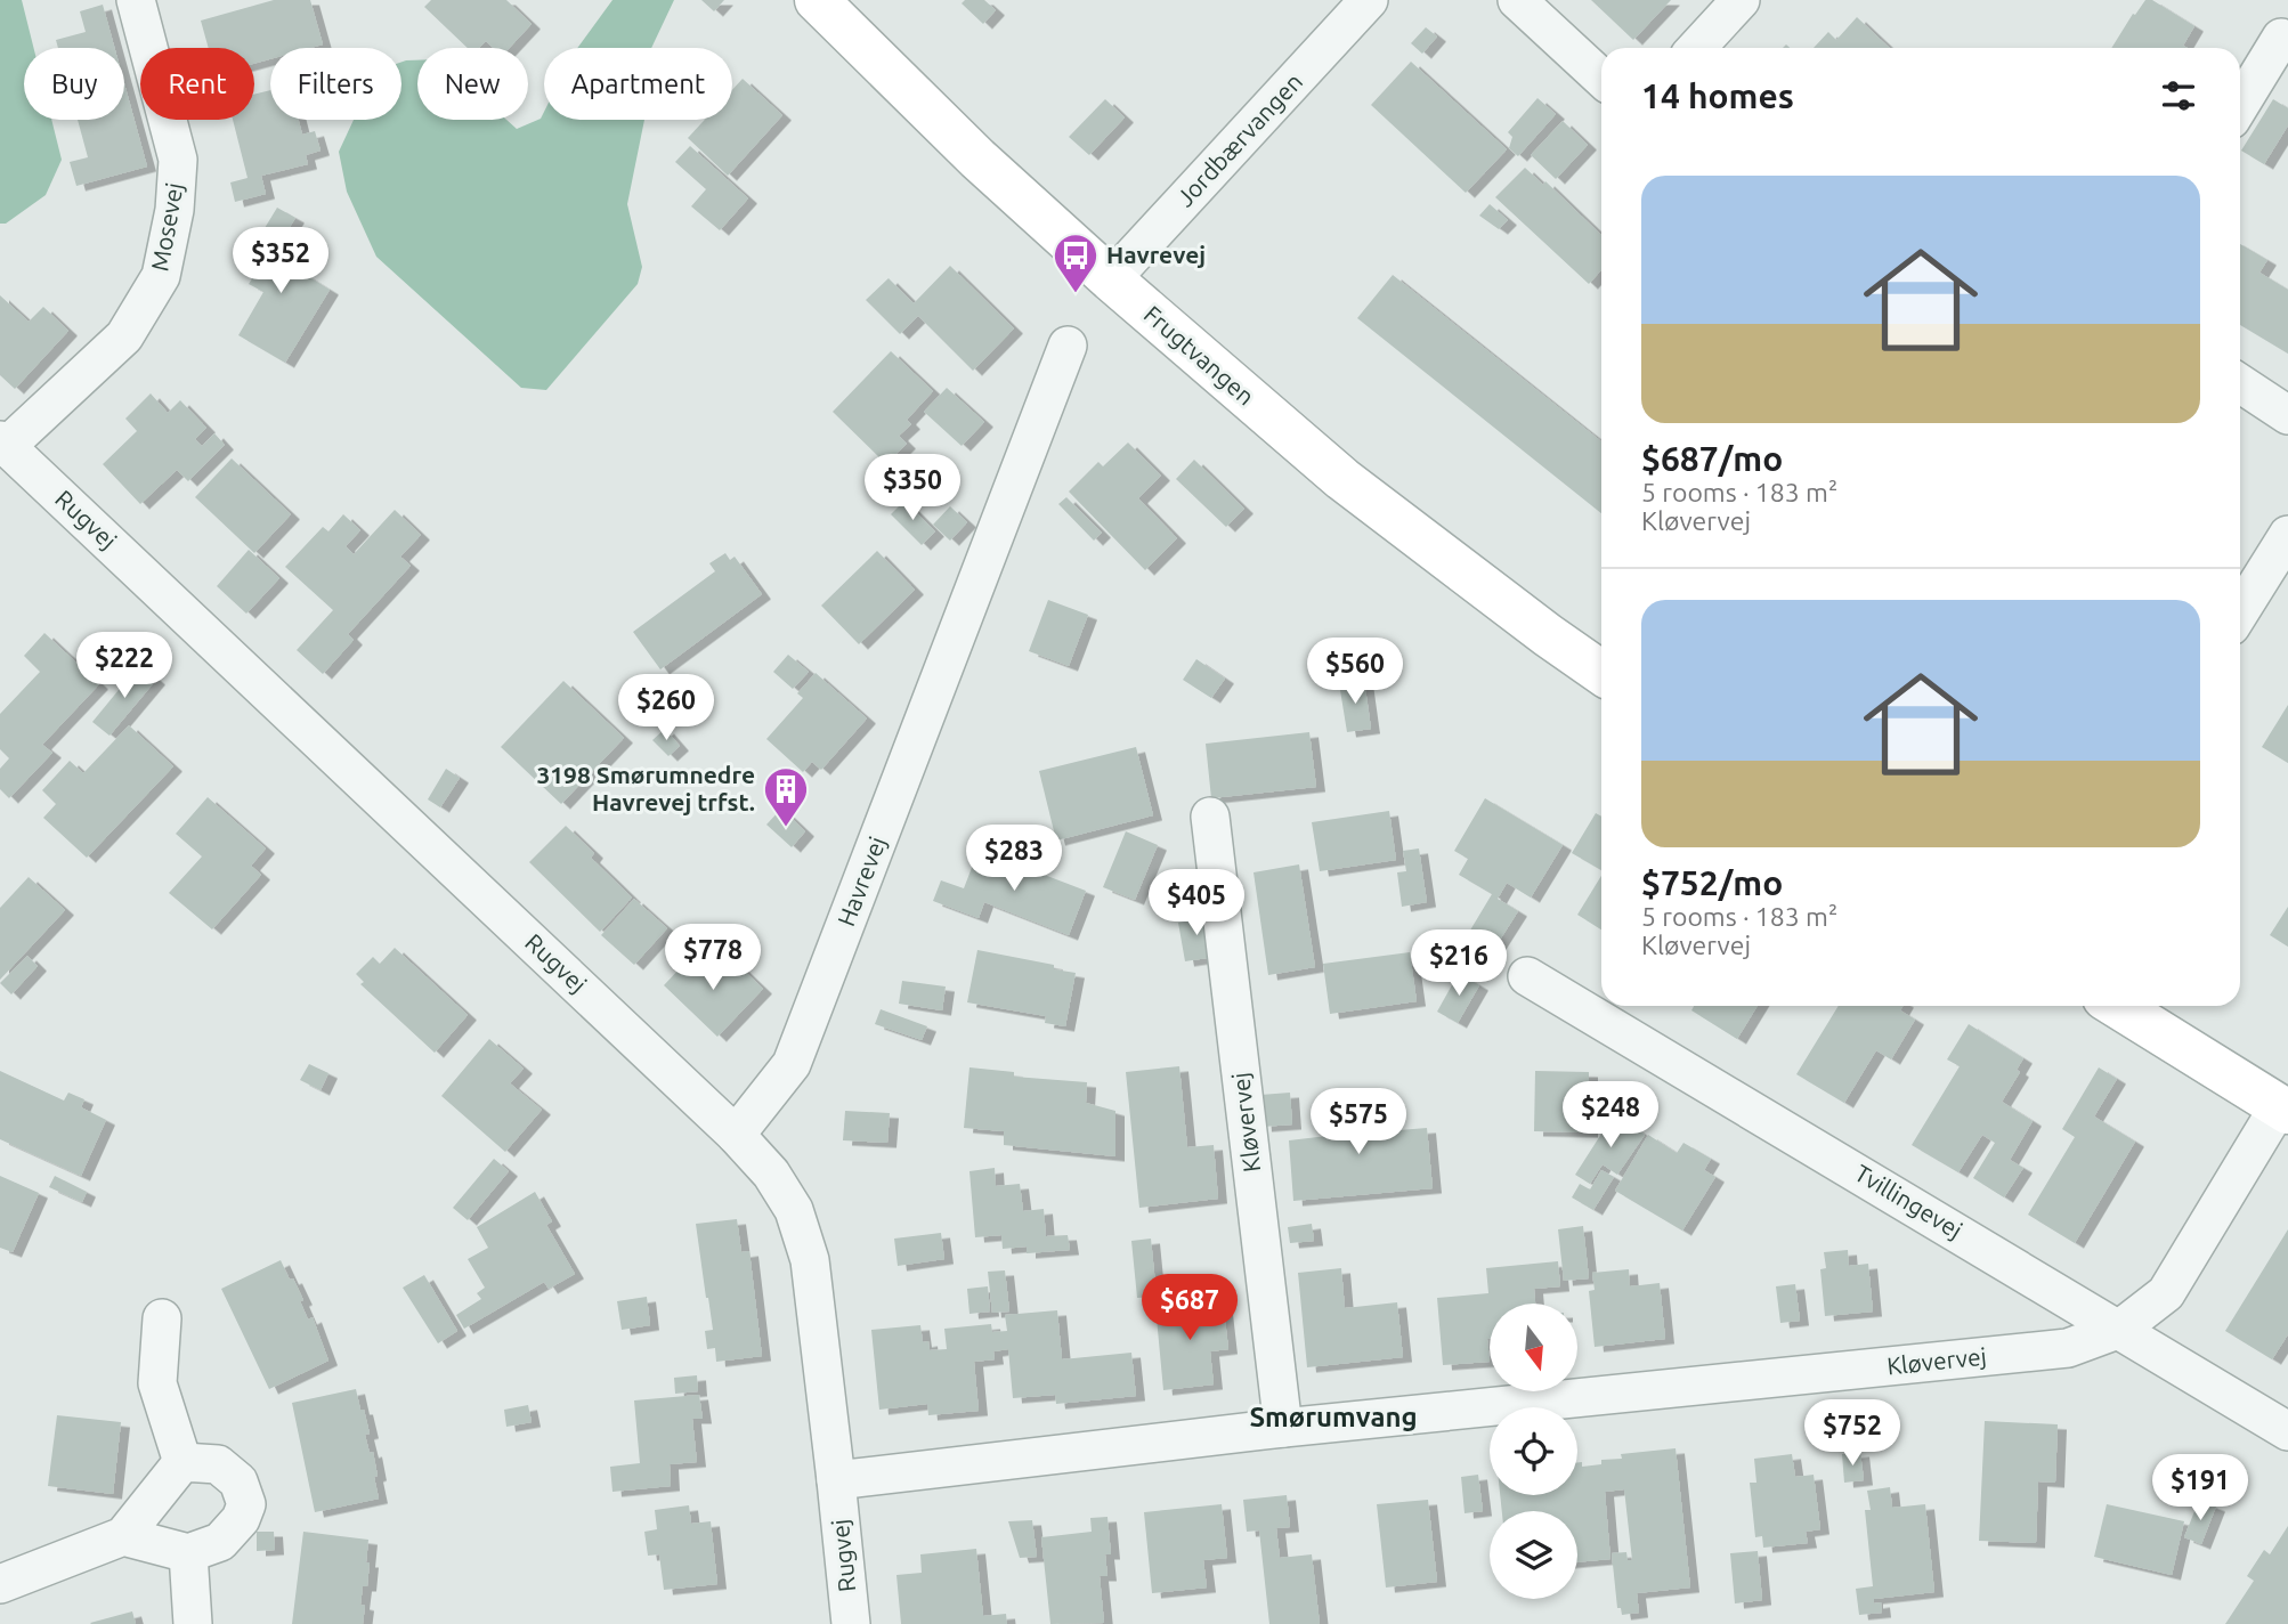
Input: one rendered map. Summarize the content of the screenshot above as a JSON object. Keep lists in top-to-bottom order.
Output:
{
  "streets": {
    "street": [
      "Jordbærvangen",
      "Mosevej",
      "Frugtvangen",
      "Rugvej",
      "Havrevej",
      "Kløvervej",
      "Tvillingevej"
    ]
  },
  "crossings": [
    ["Jordbærvangen", "Frugtvangen"],
    ["Mosevej", "Rugvej"],
    ["Rugvej", "Havrevej"],
    ["Rugvej", "Kløvervej"],
    ["Kløvervej", "Tvillingevej"]
  ],
  "districts": ["Smørumvang"],
  "places": {
    "bus stop": ["Havrevej"],
    "building": ["3198 Smørumnedre Havrevej trfst."]
  },
  "north": "bottom",
  "page": {
    "chip": [
      "Buy",
      "Rent",
      "Filters",
      "New",
      "Apartment"
    ],
    "heading": "14 homes",
    "list": [
      {
        "name": "$687/mo",
        "note": "5 rooms · 183 m² · Kløvervej"
      },
      {
        "name": "$752/mo",
        "note": "5 rooms · 183 m² · Kløvervej"
      }
    ],
    "price": [
      "$352",
      "$350",
      "$222",
      "$560",
      "$260",
      "$283",
      "$405",
      "$778",
      "$216",
      "$248",
      "$575",
      "$687",
      "$752",
      "$191"
    ]
  }
}
